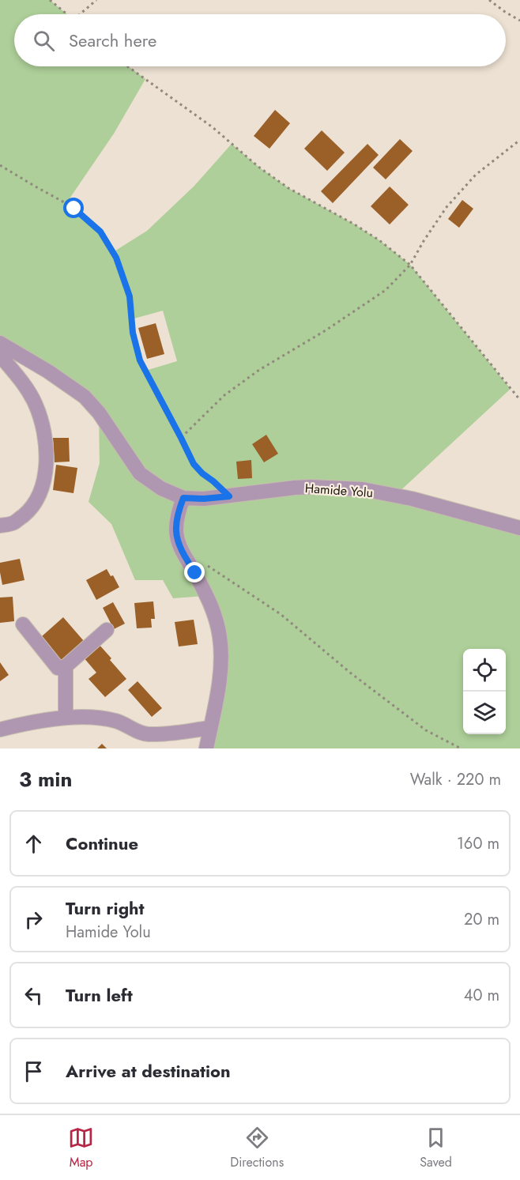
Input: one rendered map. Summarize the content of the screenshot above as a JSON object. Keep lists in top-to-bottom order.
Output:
{
  "streets": {
    "street": ["Hamide Yolu"]
  },
  "page": {
    "search": "Search here",
    "heading": ["3 min", "Walk · 220 m"],
    "list": [
      ["Continue", "160 m"],
      ["Turn right", "Hamide Yolu", "20 m"],
      ["Turn left", "40 m"],
      "Arrive at destination"
    ],
    "nav": ["Map", "Directions", "Saved"]
  }
}
